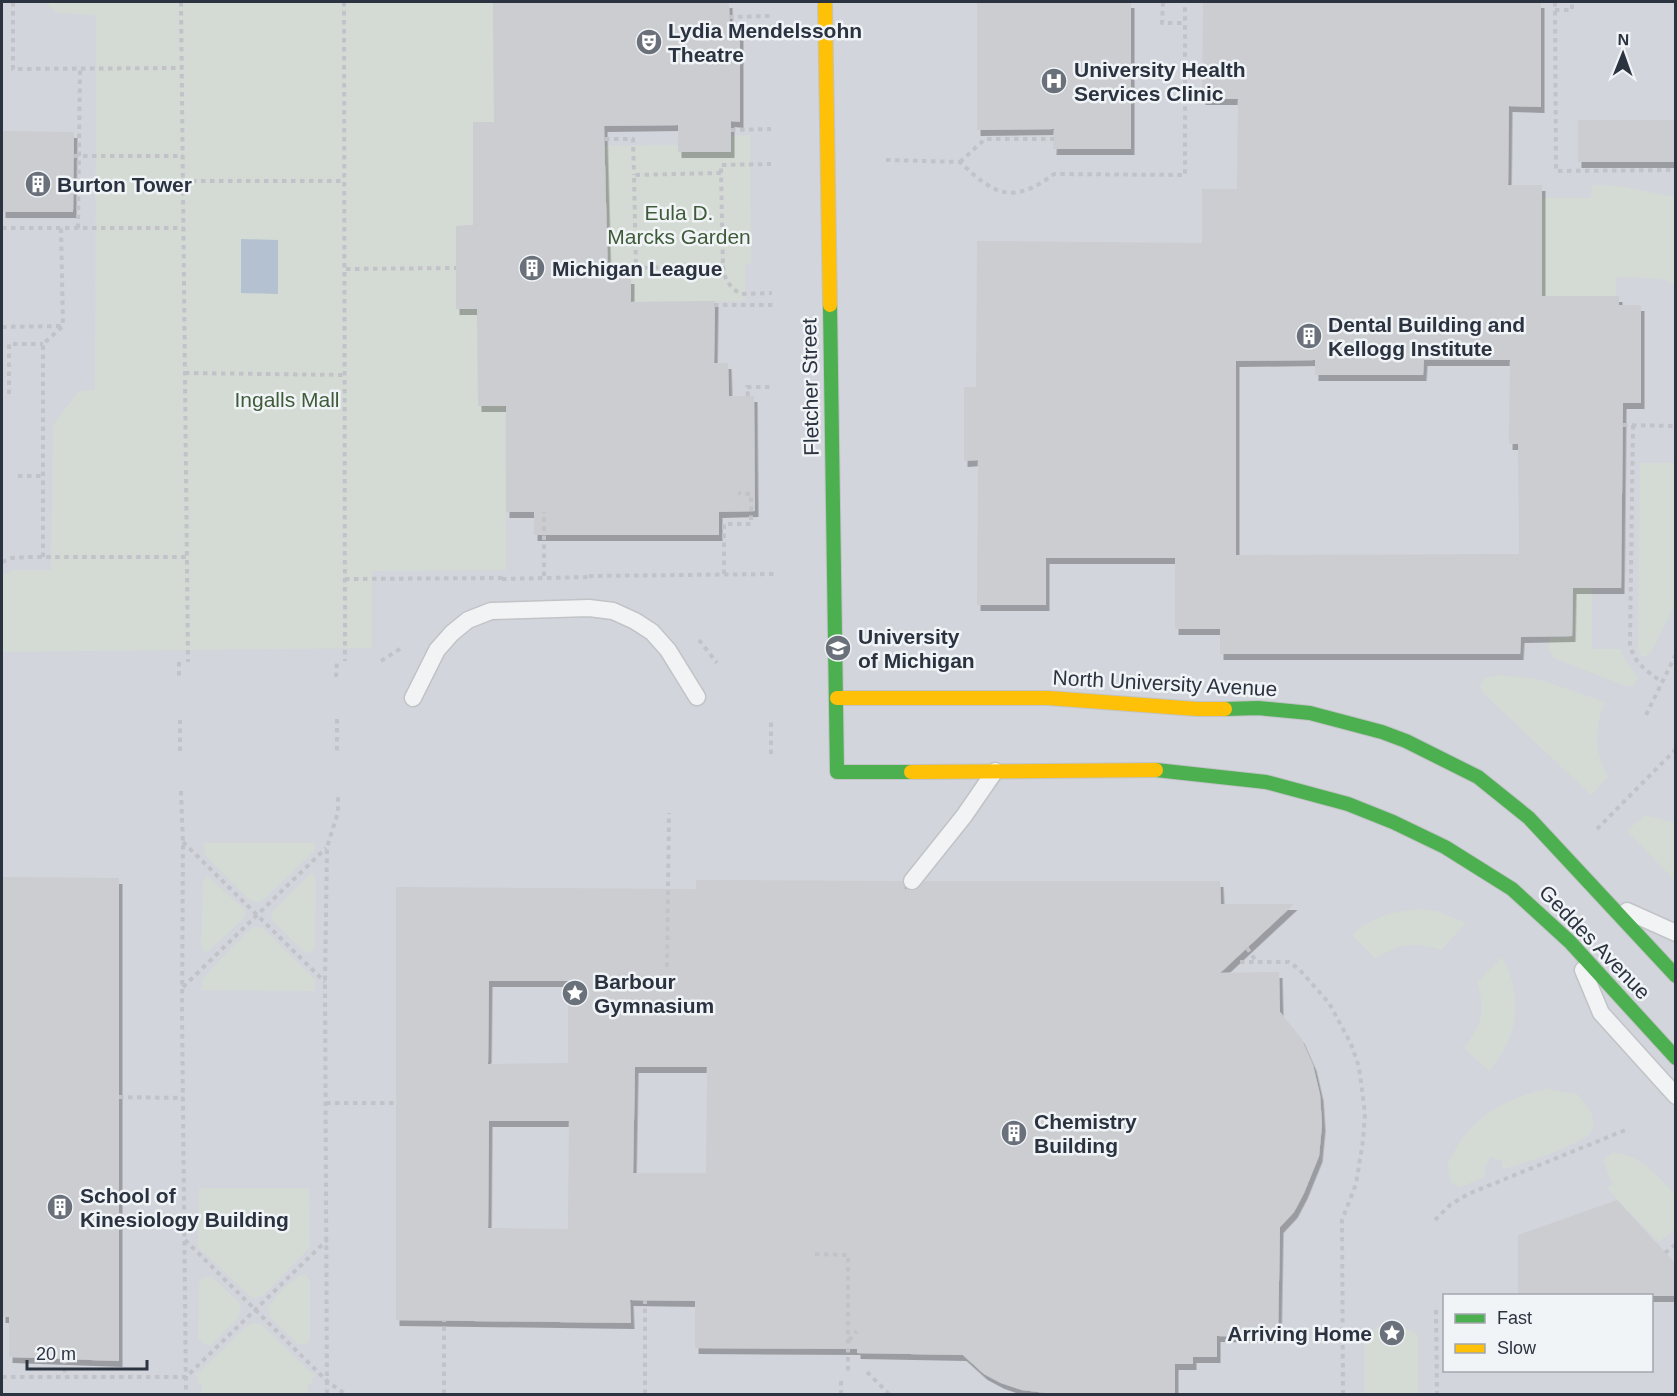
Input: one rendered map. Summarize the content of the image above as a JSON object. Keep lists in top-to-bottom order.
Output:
{
  "streets": {
    "street": ["Fletcher Street", "North University Avenue", "Geddes Avenue"]
  },
  "crossings": [
    ["Fletcher Street", "North University Avenue"],
    ["Fletcher Street", "Geddes Avenue"],
    ["North University Avenue", "Geddes Avenue"]
  ],
  "parks": ["Eula D. Marcks Garden", "Ingalls Mall"],
  "places": {
    "theatre": ["Lydia Mendelssohn Theatre"],
    "hospital": ["University Health Services Clinic"],
    "building": [
      "Burton Tower",
      "Michigan League",
      "Dental Building and Kellogg Institute",
      "Chemistry Building",
      "School of Kinesiology Building"
    ],
    "school or university": ["University of Michigan"],
    "place": ["Barbour Gymnasium", "Arriving Home"]
  },
  "legend": ["Fast", "Slow"],
  "scale_bar": "20 m",
  "north": "top"
}
